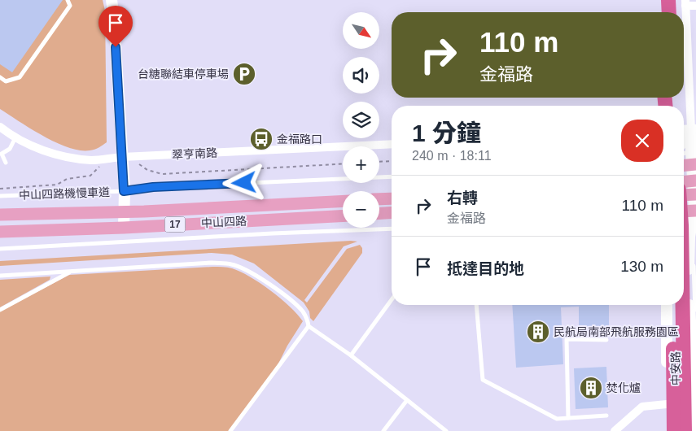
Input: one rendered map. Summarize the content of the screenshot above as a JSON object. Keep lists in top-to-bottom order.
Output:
{
  "streets": {
    "main road": ["中山四路", "17"],
    "street": ["翠亨南路", "中安路"],
    "lane": ["中山四路機慢車道"]
  },
  "places": {
    "parking": ["台糖聯結車停車場"],
    "bus stop": ["金福路口"],
    "building": ["民航局南部飛航服務園區", "焚化爐"]
  },
  "north": "bottom right",
  "page": {
    "map_buttons": ["+", "−"],
    "turn": ["110 m", "金福路"],
    "heading": ["1 分鐘", "240 m · 18:11"],
    "list": [
      {
        "name": "右轉",
        "note": "金福路",
        "value": "110 m"
      },
      {
        "name": "抵達目的地",
        "value": "130 m"
      }
    ]
  }
}
